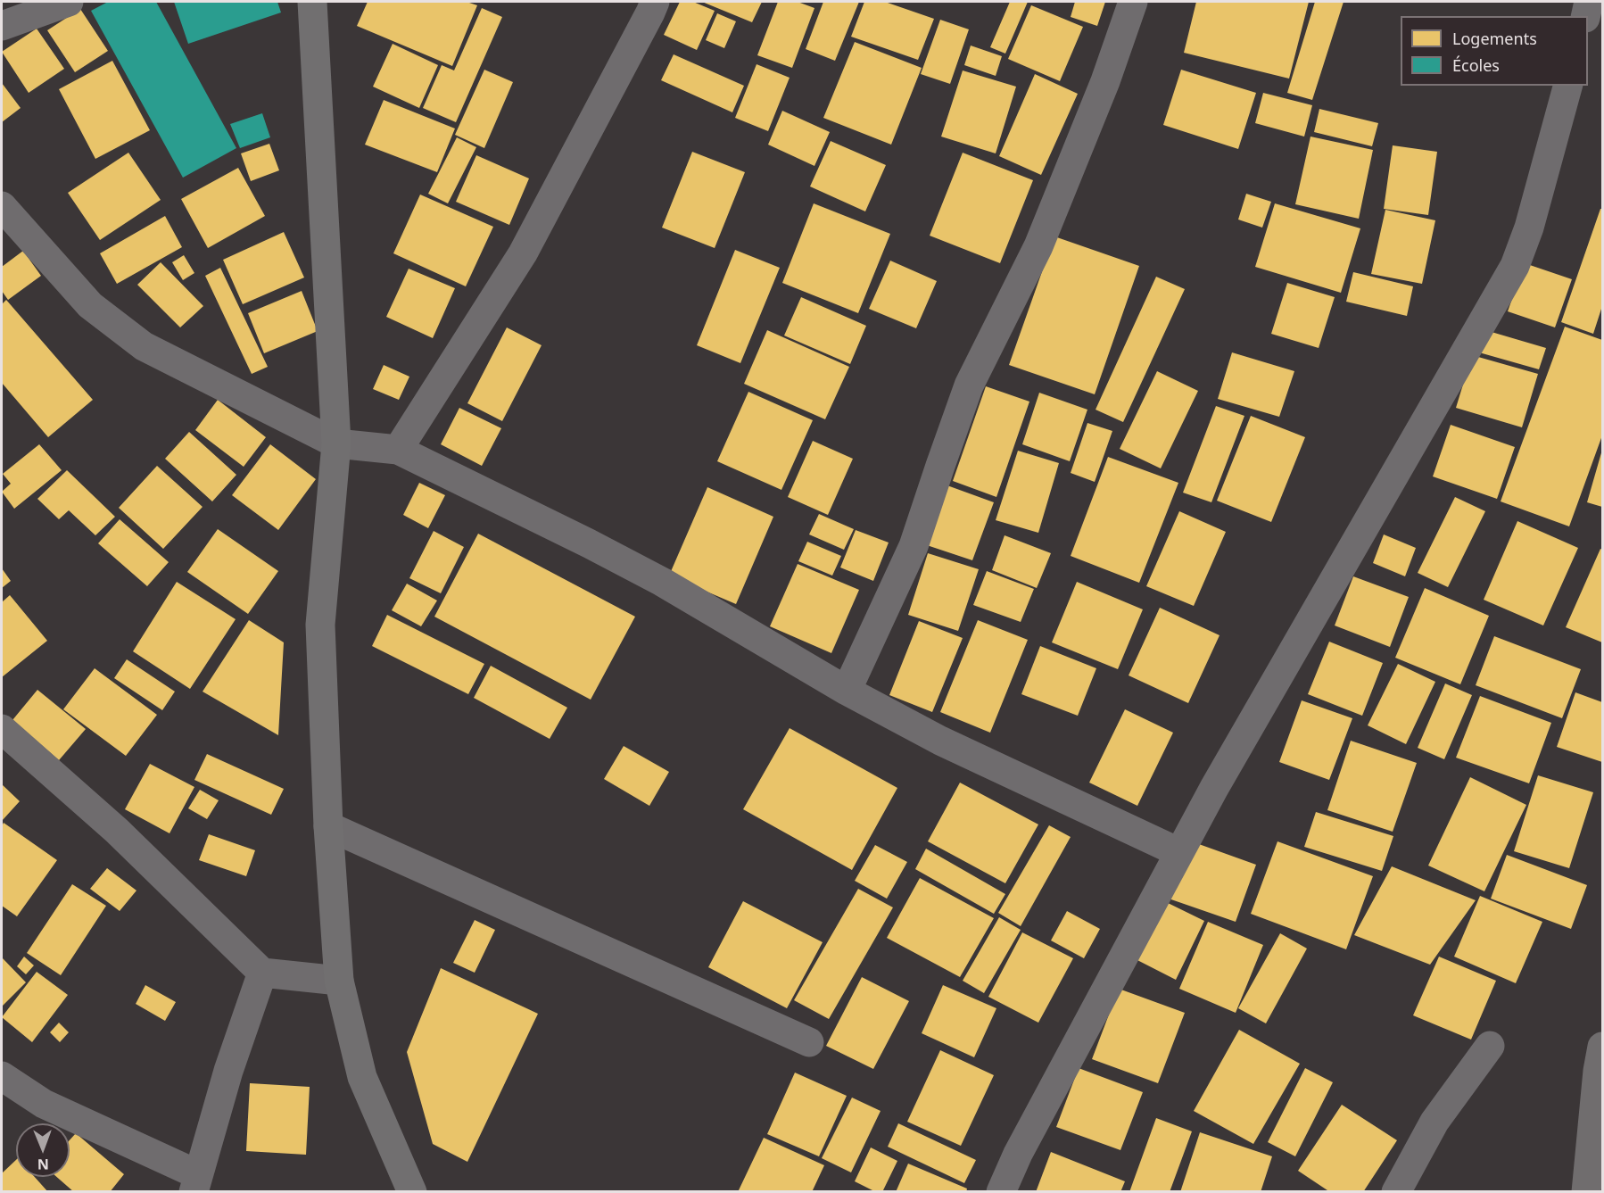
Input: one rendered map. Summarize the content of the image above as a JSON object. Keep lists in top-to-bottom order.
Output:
{
  "legend": ["Logements", "Écoles"],
  "north": "bottom"
}
